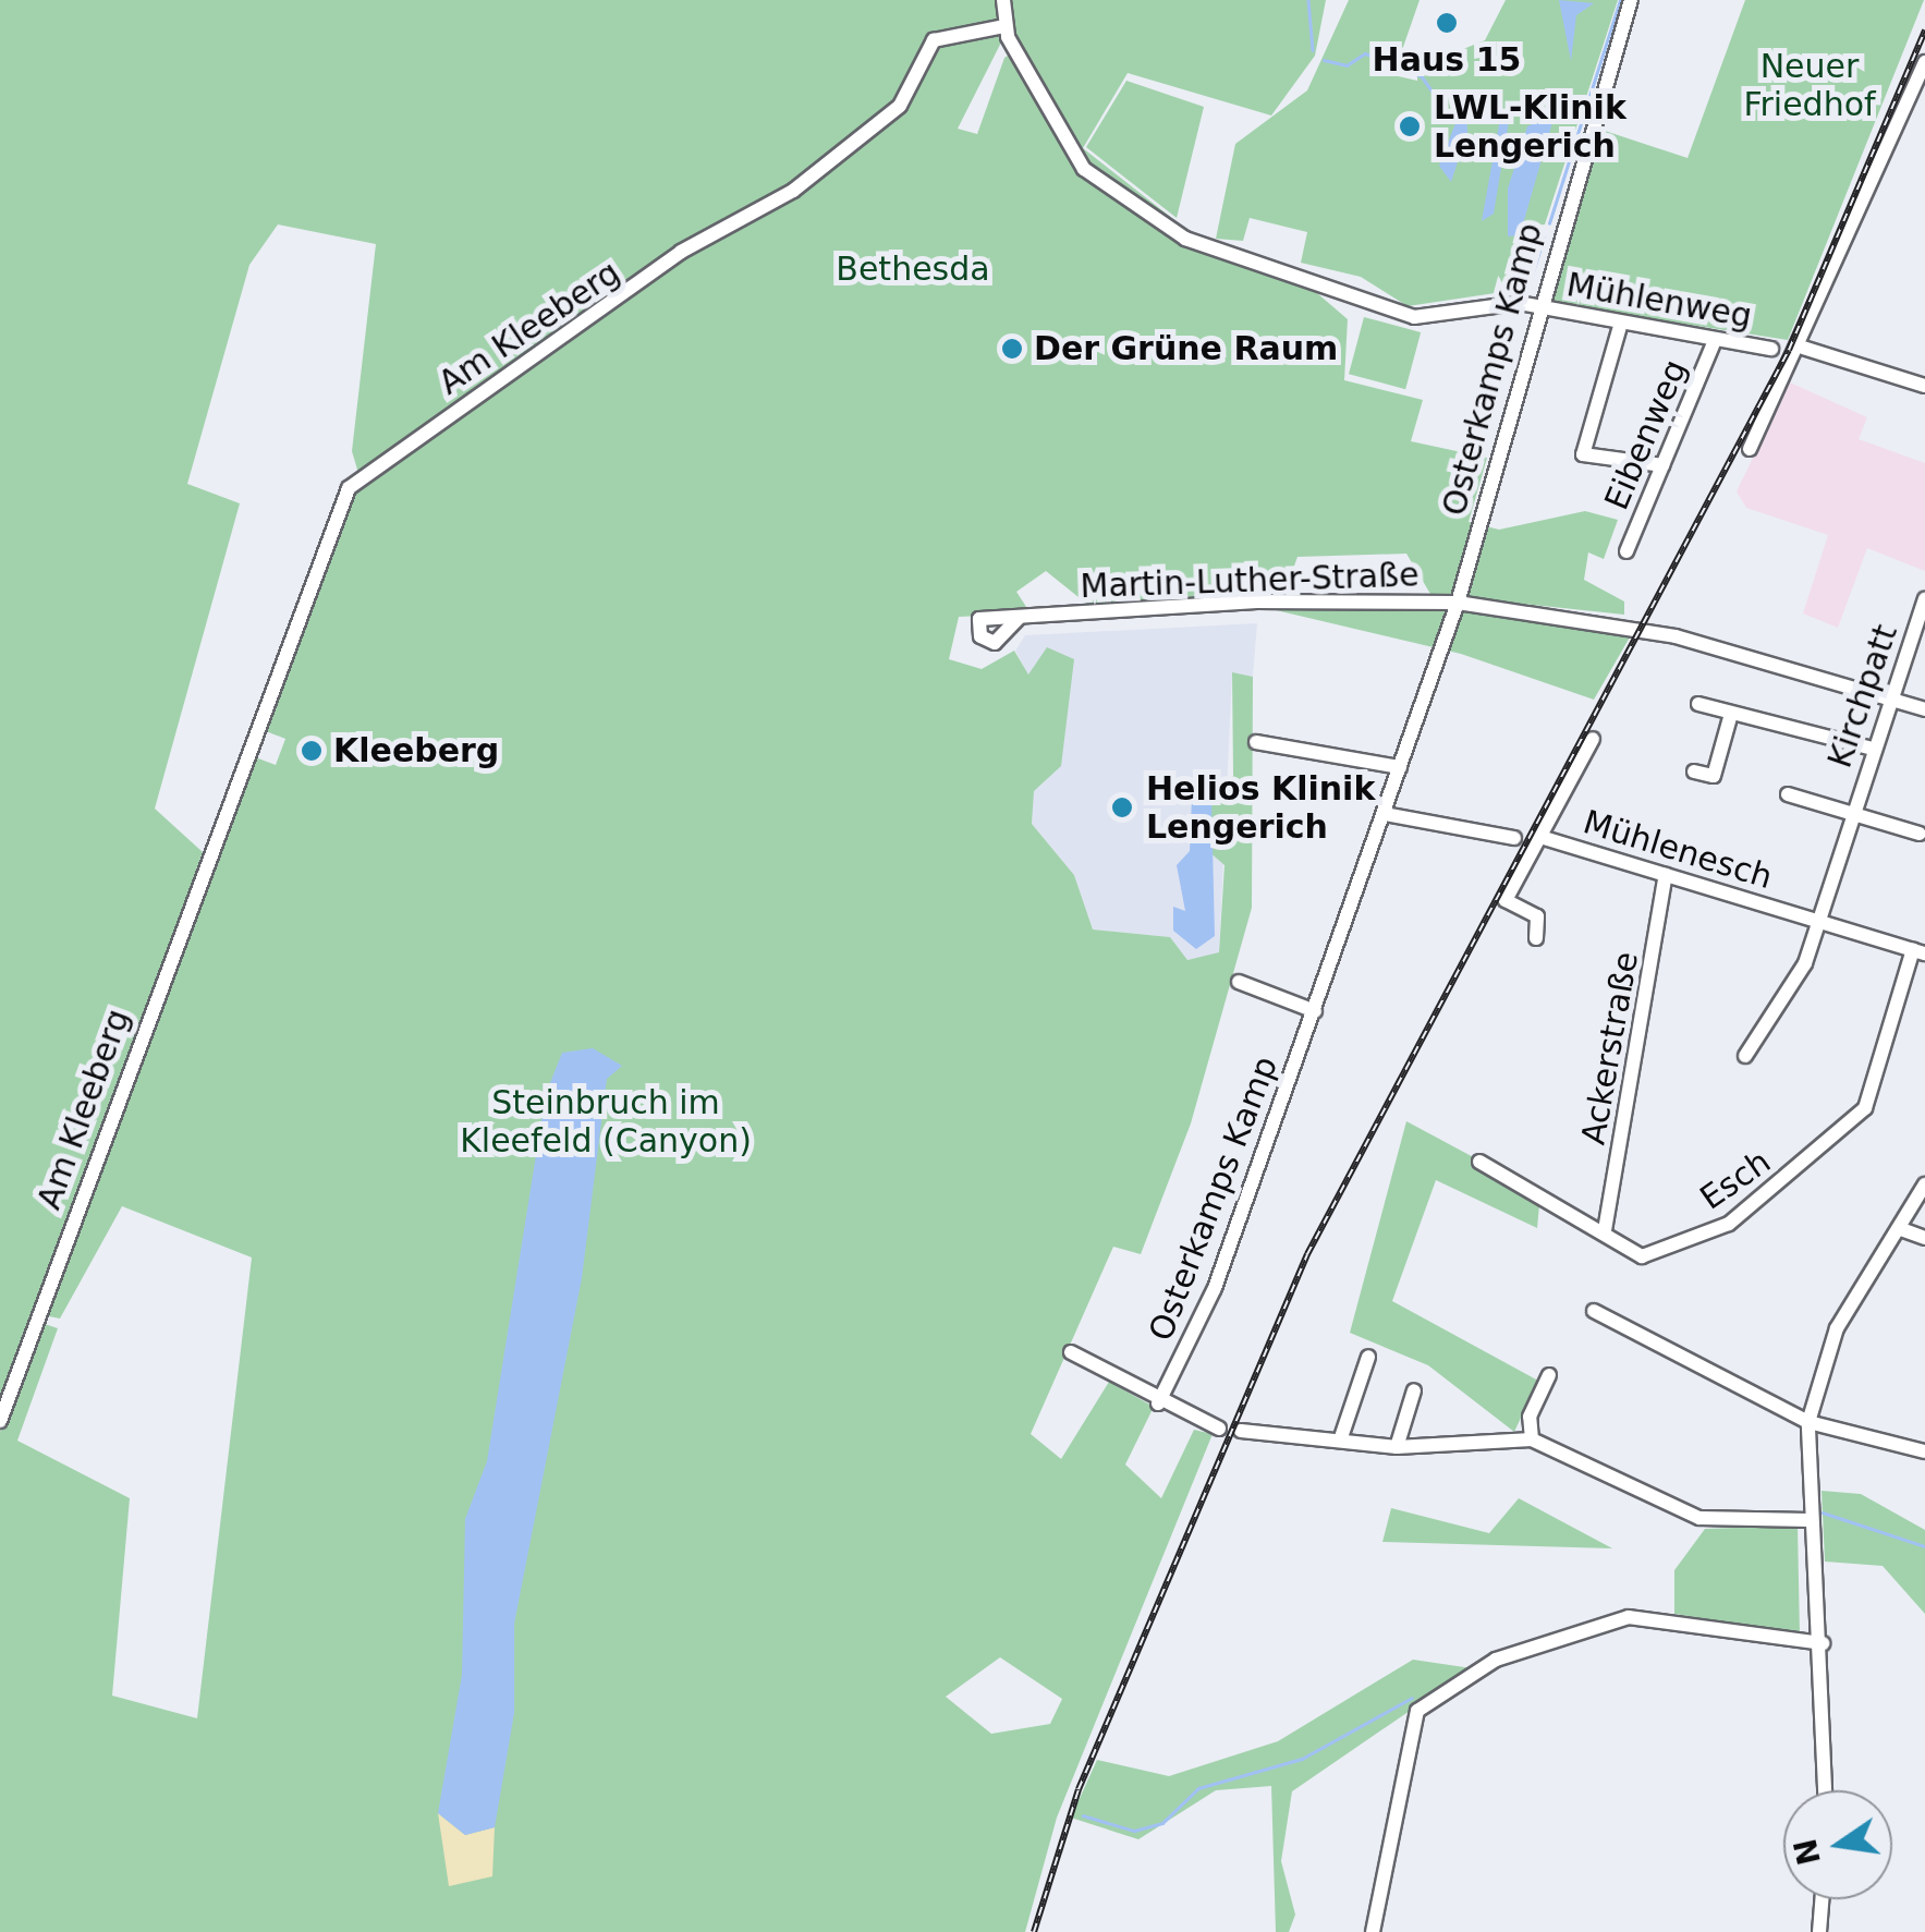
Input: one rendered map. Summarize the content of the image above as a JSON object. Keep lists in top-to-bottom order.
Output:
{
  "streets": {
    "street": [
      "Mühlenweg",
      "Am Kleeberg",
      "Osterkamps Kamp",
      "Eibenweg",
      "Martin-Luther-Straße",
      "Kirchpatt",
      "Mühlenesch",
      "Ackerstraße",
      "Esch"
    ]
  },
  "crossings": [
    ["Mühlenweg", "Osterkamps Kamp"],
    ["Mühlenweg", "Eibenweg"],
    ["Osterkamps Kamp", "Martin-Luther-Straße"],
    ["Martin-Luther-Straße", "Kirchpatt"],
    ["Kirchpatt", "Mühlenesch"],
    ["Mühlenesch", "Ackerstraße"],
    ["Mühlenesch", "Esch"],
    ["Ackerstraße", "Esch"]
  ],
  "parks": ["Neuer Friedhof", "Bethesda", "Steinbruch im Kleefeld (Canyon)"],
  "places": [
    "Haus 15",
    "LWL-Klinik Lengerich",
    "Der Grüne Raum",
    "Kleeberg",
    "Helios Klinik Lengerich"
  ],
  "north": "left"
}
